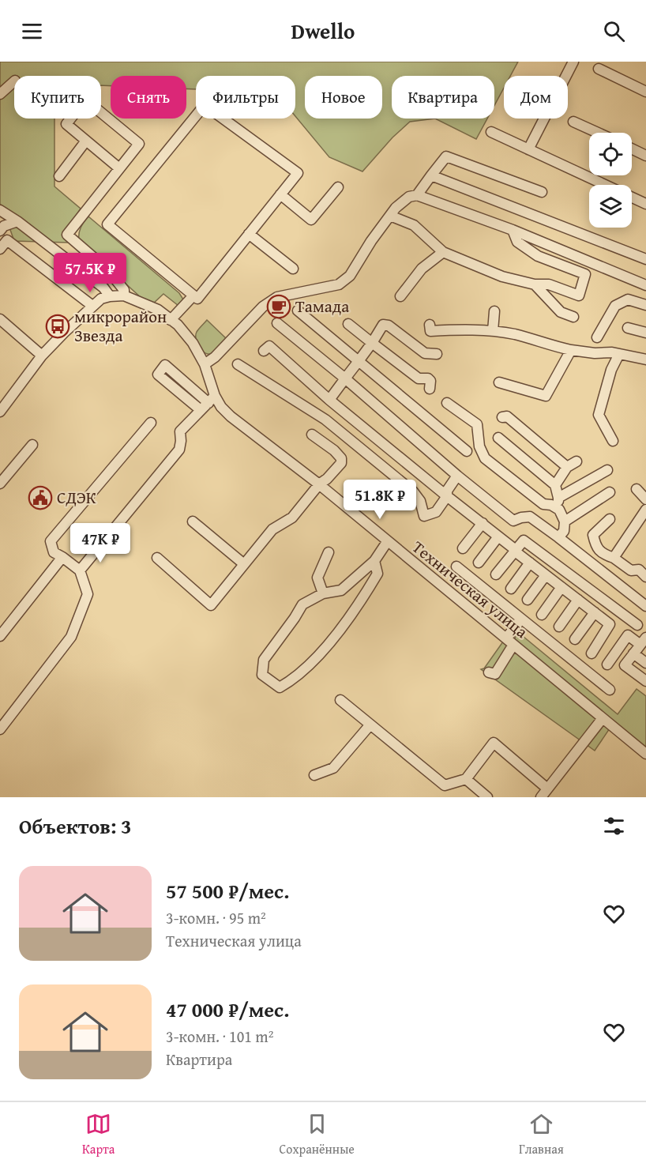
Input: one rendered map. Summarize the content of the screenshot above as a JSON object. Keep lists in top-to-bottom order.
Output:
{
  "streets": {
    "street": ["Техническая улица"]
  },
  "places": {
    "cafe": ["Тамада"],
    "bus stop": ["микрорайон Звезда"],
    "public building": ["СДЭК"]
  },
  "page": {
    "header": "Dwello",
    "chip": [
      "Купить",
      "Снять",
      "Фильтры",
      "Новое",
      "Квартира",
      "Дом"
    ],
    "price": ["57.5K ₽", "51.8K ₽", "47K ₽"],
    "heading": "Объектов: 3",
    "list": [
      {
        "name": "57 500 ₽/мес.",
        "note": "3-комн. · 95 m² · Техническая улица"
      },
      {
        "name": "47 000 ₽/мес.",
        "note": "3-комн. · 101 m² · Квартира"
      }
    ],
    "tabs": ["Карта", "Сохранённые", "Главная"]
  }
}
